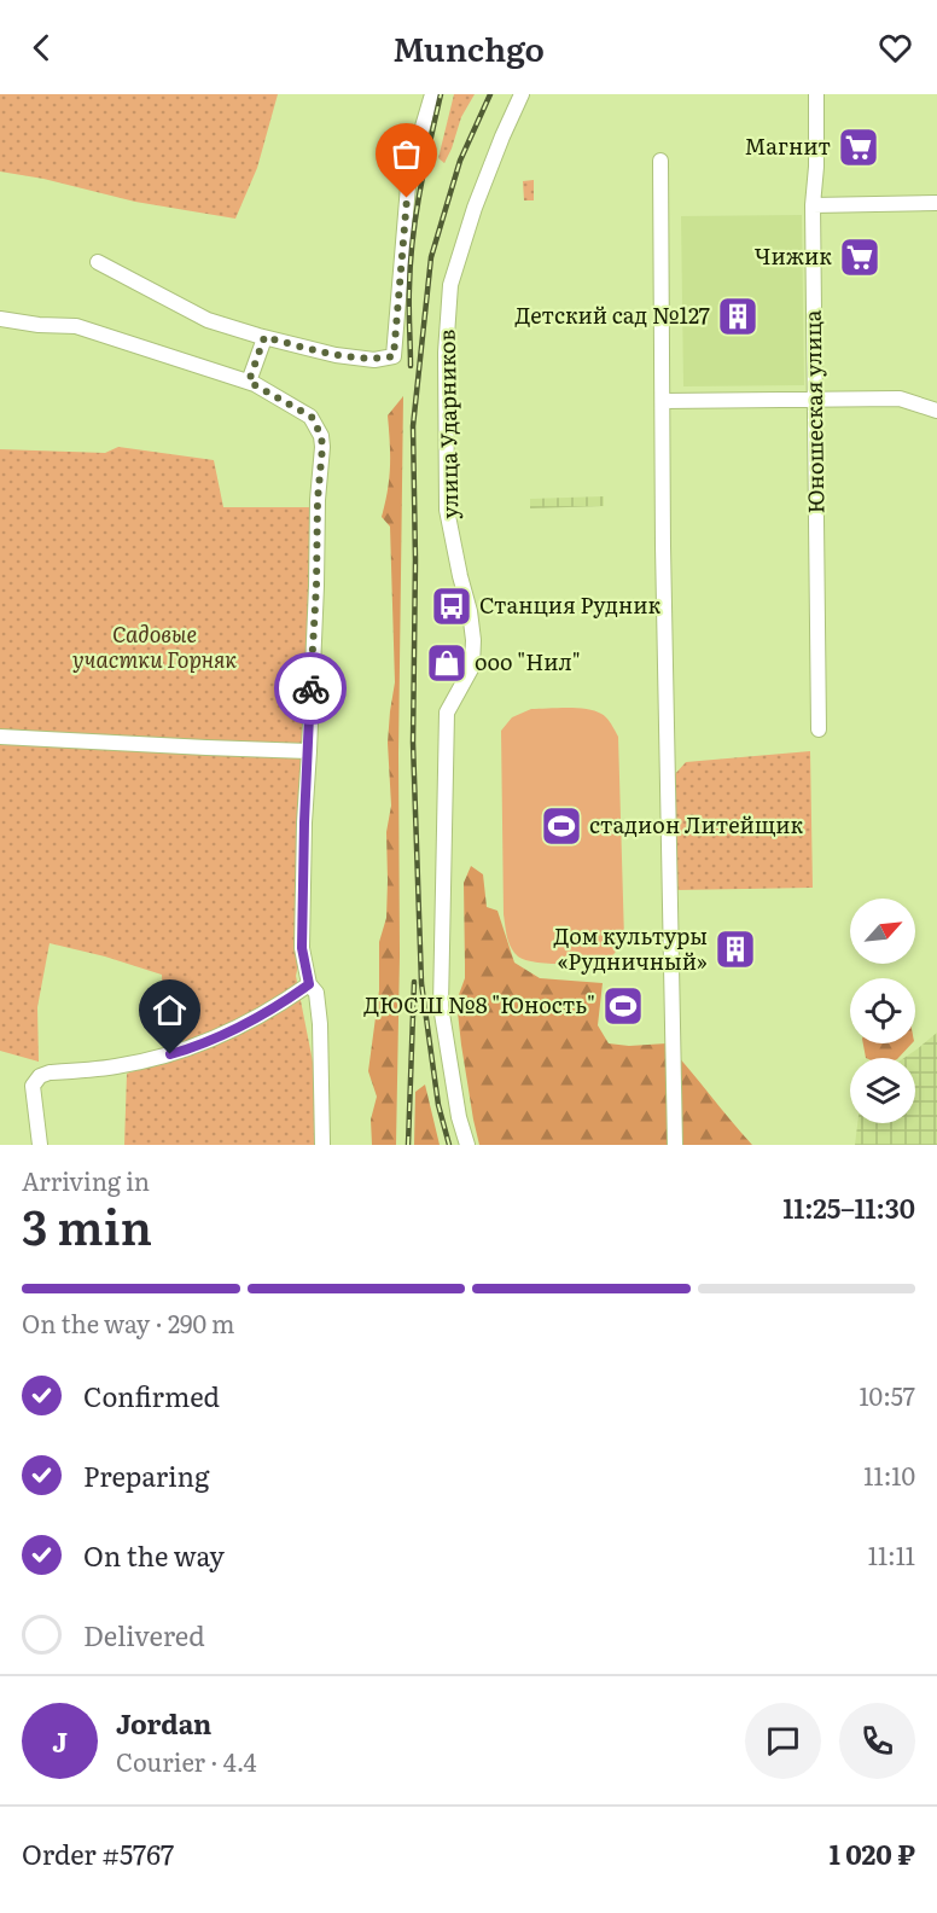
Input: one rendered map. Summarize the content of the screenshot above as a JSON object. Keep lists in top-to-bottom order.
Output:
{
  "streets": {
    "street": ["Юношеская улица", "улица Ударников"]
  },
  "parks": ["Садовые участки Горняк"],
  "places": {
    "supermarket": ["Магнит", "Чижик"],
    "building": ["Детский сад №127", "Дом культуры «Рудничный»"],
    "bus stop": ["Станция Рудник"],
    "shop": ["ооо \"Нил\""],
    "sports": ["стадион Литейщик", "ДЮСШ №8 \"Юность\""]
  },
  "north": "top right",
  "page": {
    "header": "Munchgo",
    "heading": ["3 min", "Arriving in", "11:25–11:30"],
    "panel": [
      "Jordan",
      "Courier · 4.4",
      "Order #5767",
      "1 020 ₽"
    ],
    "bar": "On the way · 290 m",
    "list": [
      ["Confirmed", "10:57"],
      ["Preparing", "11:10"],
      ["On the way", "11:11"],
      "Delivered"
    ],
    "round": "J"
  }
}
